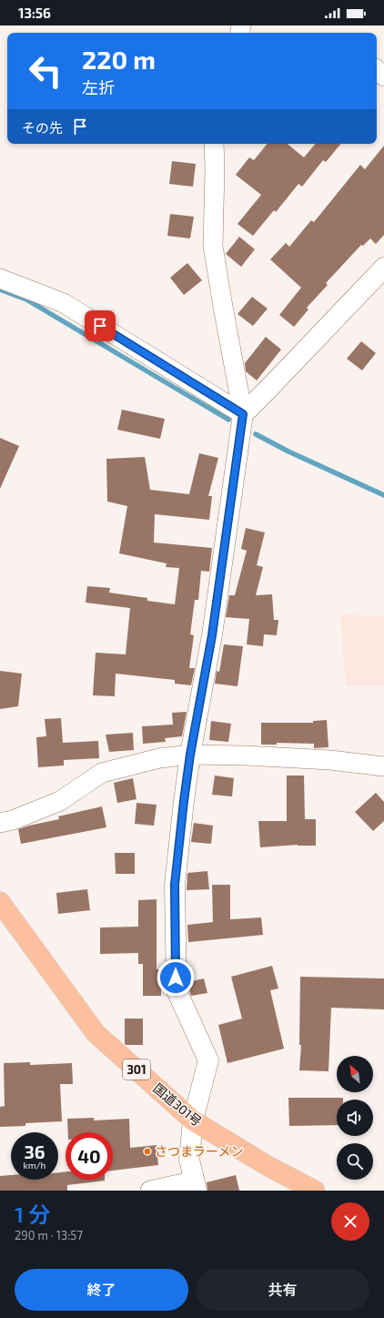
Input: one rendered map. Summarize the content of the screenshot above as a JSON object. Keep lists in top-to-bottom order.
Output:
{
  "streets": {
    "highway": ["301", "国道301号"]
  },
  "places": ["さつまラーメン"],
  "north": "top left",
  "page": {
    "status": "13:56",
    "turn": ["220 m", "左折"],
    "then": "その先",
    "speed": "36 km/h",
    "limit": "40",
    "heading": ["1 分", "290 m · 13:57"],
    "buttons": ["終了", "共有"]
  }
}
